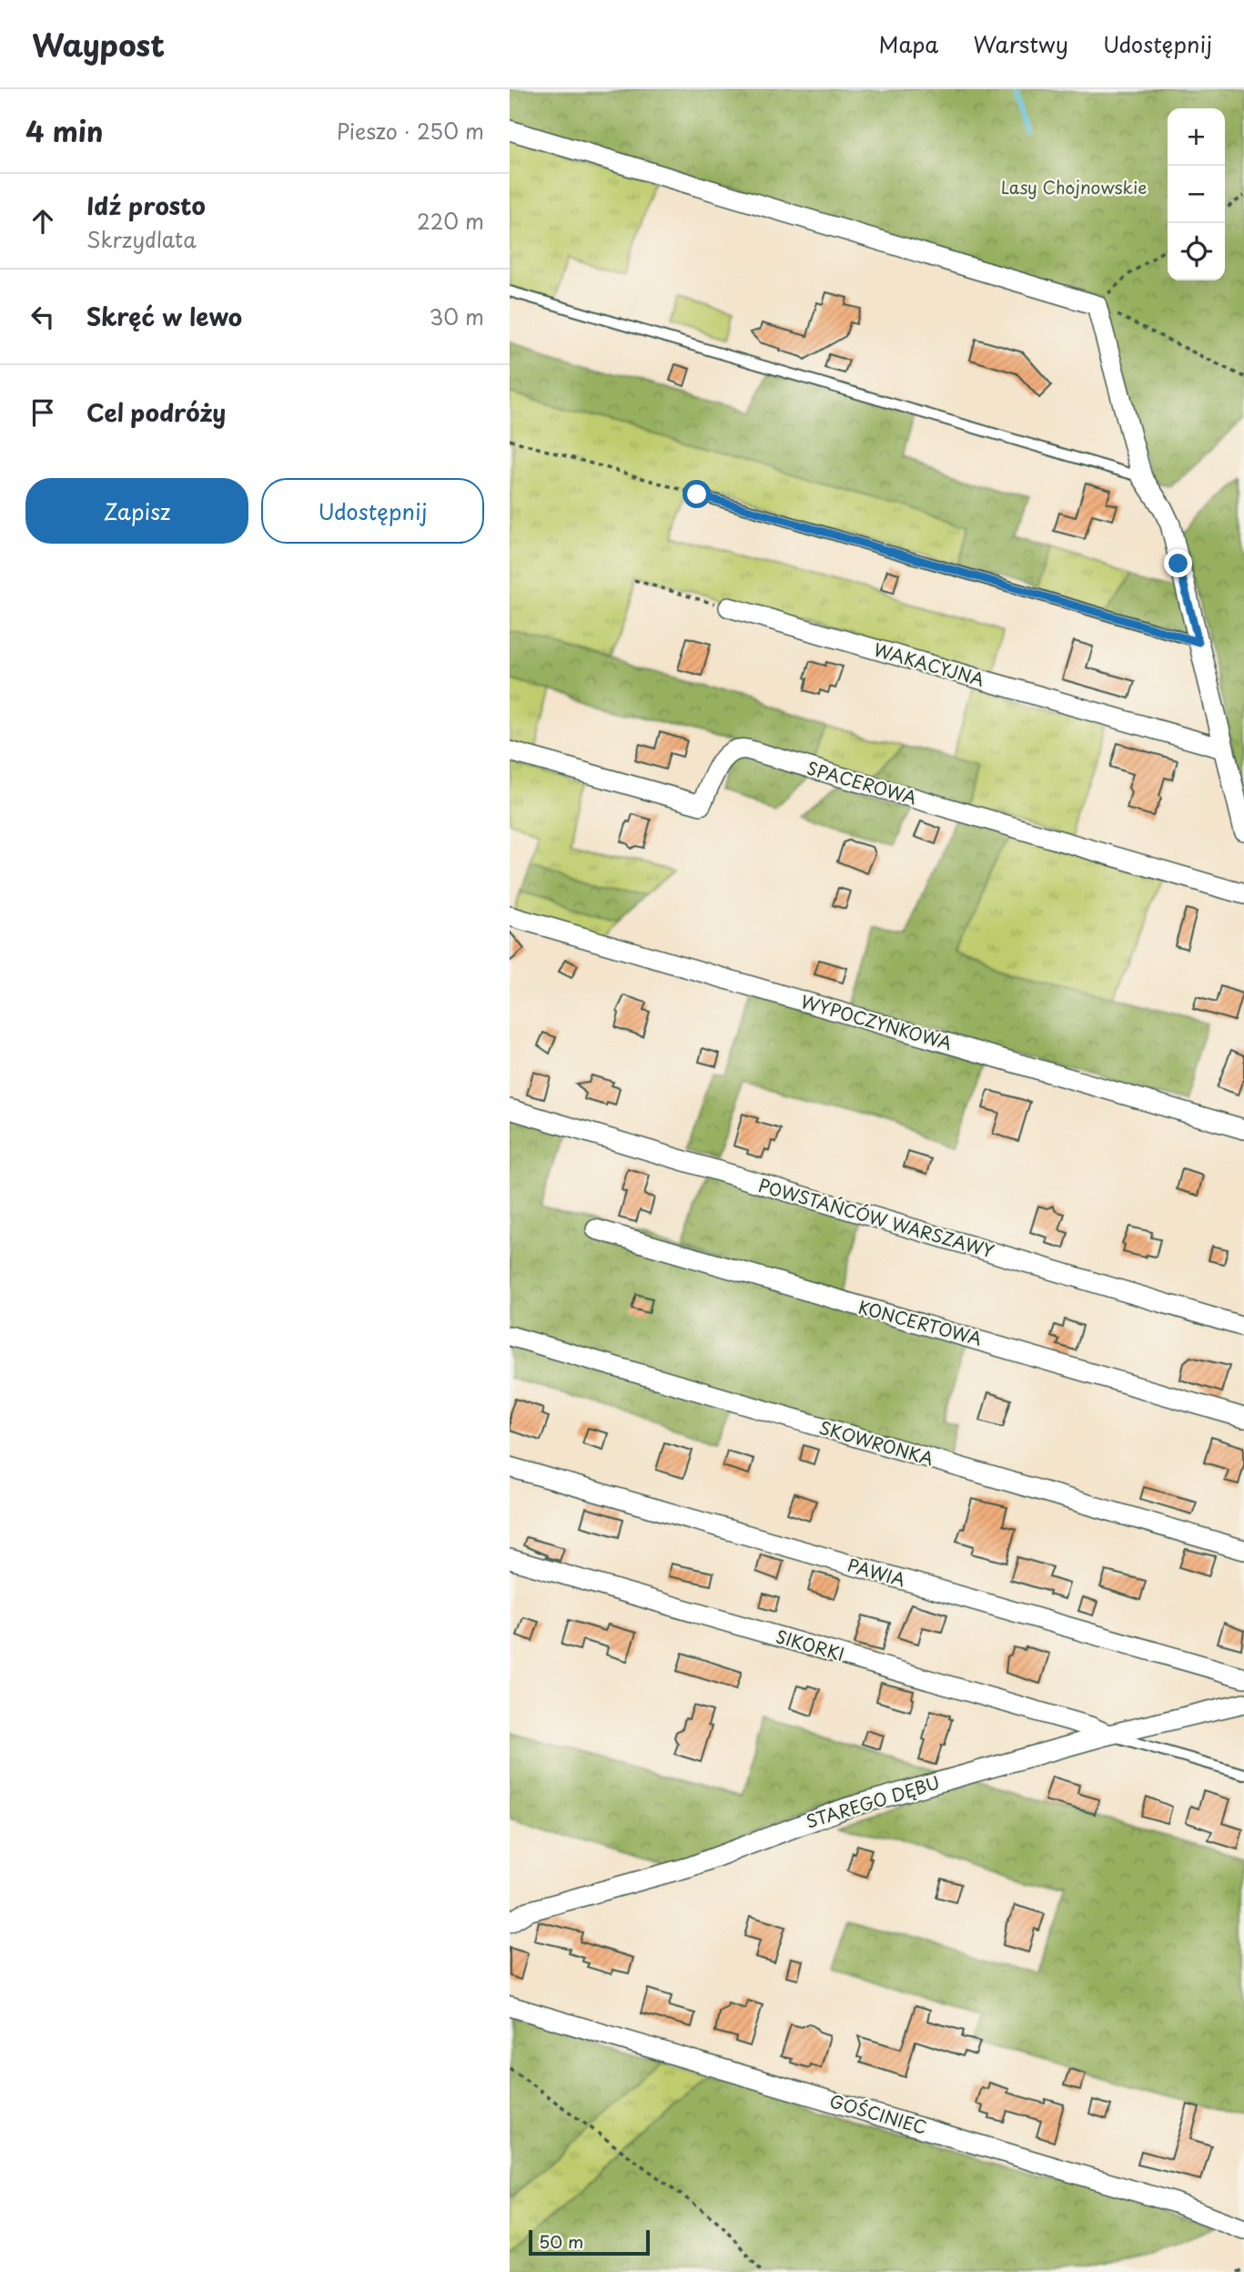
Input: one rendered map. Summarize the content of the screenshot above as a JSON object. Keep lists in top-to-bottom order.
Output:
{
  "streets": {
    "street": [
      "WAKACYJNA",
      "SPACEROWA",
      "WYPOCZYNKOWA",
      "POWSTAŃCÓW WARSZAWY",
      "KONCERTOWA",
      "SKOWRONKA",
      "PAWIA",
      "SIKORKI",
      "STAREGO DĘBU",
      "GOŚCINIEC"
    ]
  },
  "crossings": [
    ["SIKORKI", "STAREGO DĘBU"]
  ],
  "parks": ["Lasy Chojnowskie"],
  "scale_bar": "50 m",
  "page": {
    "header": "Waypost",
    "nav": ["Mapa", "Warstwy", "Udostępnij"],
    "heading": ["4 min", "Pieszo · 250 m"],
    "map_buttons": ["+", "−"],
    "list": [
      ["Idź prosto", "Skrzydlata", "220 m"],
      ["Skręć w lewo", "30 m"],
      "Cel podróży"
    ],
    "buttons": ["Zapisz", "Udostępnij"],
    "scale": "50 m"
  }
}
